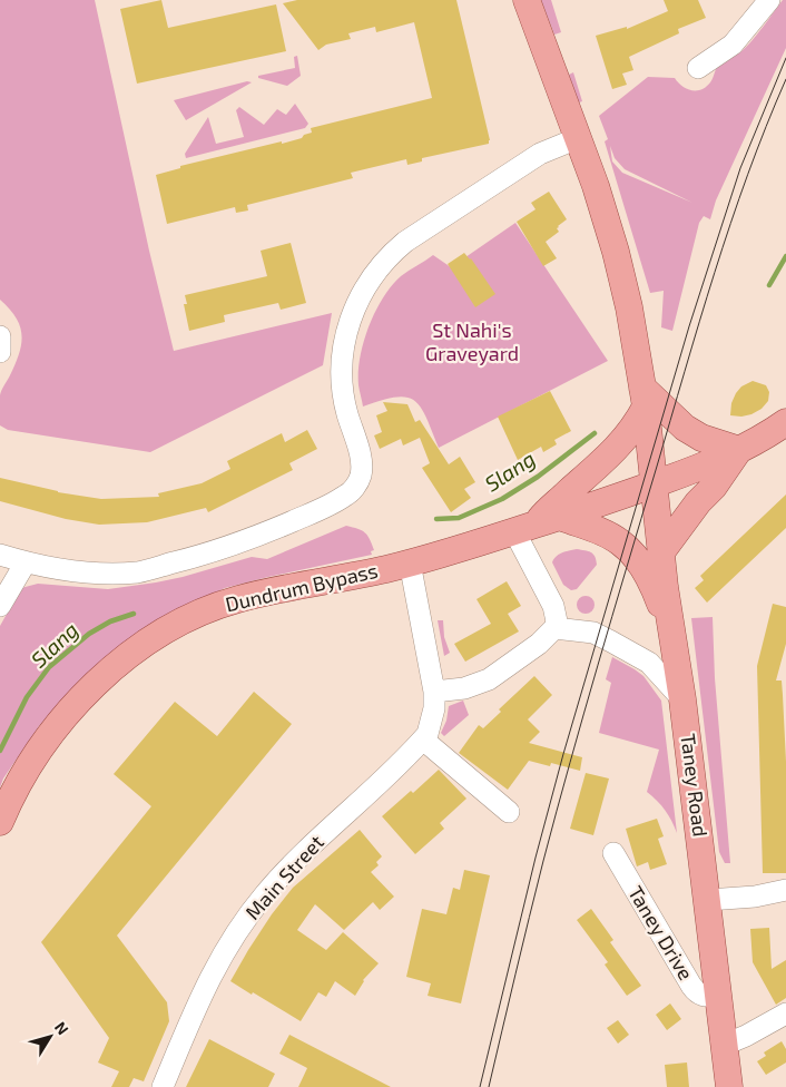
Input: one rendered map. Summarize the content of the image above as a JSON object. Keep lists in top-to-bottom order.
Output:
{
  "streets": {
    "main road": ["Dundrum Bypass", "Taney Road"],
    "street": ["Main Street", "Taney Drive"]
  },
  "crossings": [
    ["Dundrum Bypass", "Taney Road"],
    ["Dundrum Bypass", "Main Street"],
    ["Taney Road", "Taney Drive"]
  ],
  "water": ["Slang"],
  "parks": ["St Nahi's Graveyard"],
  "north": "top right"
}
